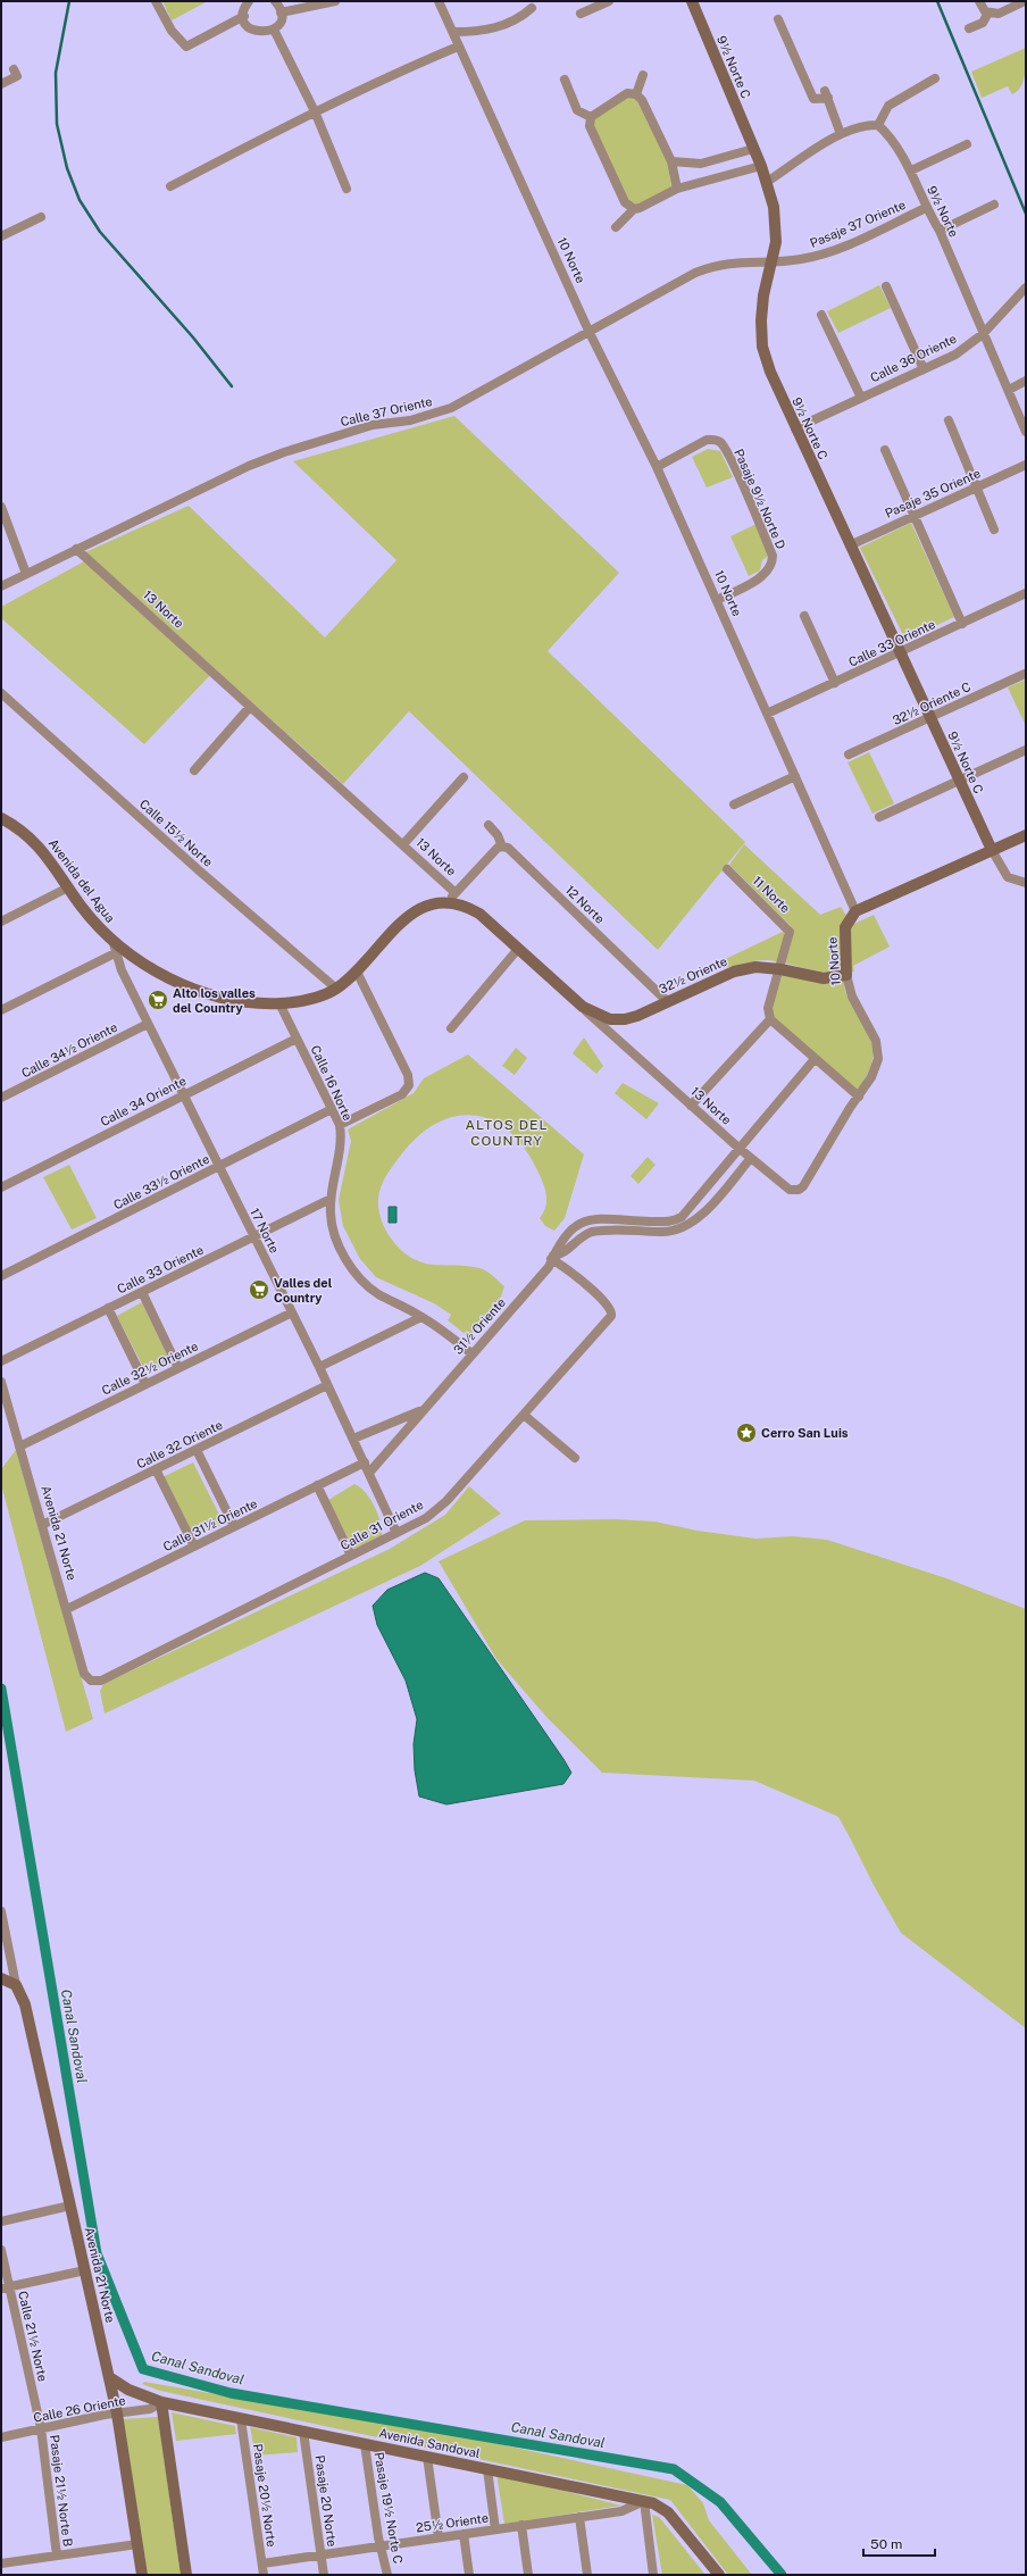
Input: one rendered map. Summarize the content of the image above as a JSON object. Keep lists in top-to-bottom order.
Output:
{
  "streets": {
    "street": [
      "9½ Norte C",
      "9½ Norte",
      "Pasaje 37 Oriente",
      "10 Norte",
      "Calle 36 Oriente",
      "Calle 37 Oriente",
      "Pasaje 35 Oriente",
      "Pasaje 9½ Norte D",
      "13 Norte",
      "Calle 33 Oriente",
      "32½ Oriente C",
      "Calle 15½ Norte",
      "Avenida del Agua",
      "11 Norte",
      "12 Norte",
      "32½ Oriente",
      "Calle 34½ Oriente",
      "Calle 16 Norte",
      "Calle 34 Oriente",
      "Calle 33½ Oriente",
      "17 Norte",
      "31½ Oriente",
      "Calle 32½ Oriente",
      "Calle 32 Oriente",
      "Calle 31½ Oriente",
      "Calle 31 Oriente",
      "Avenida 21 Norte",
      "Calle 21½ Norte",
      "Calle 26 Oriente",
      "Avenida Sandoval",
      "Pasaje 21½ Norte B",
      "Pasaje 20½ Norte",
      "Pasaje 20 Norte",
      "Pasaje 19½ Norte C",
      "25½ Oriente"
    ]
  },
  "crossings": [
    ["9½ Norte C", "Pasaje 37 Oriente"],
    ["9½ Norte C", "Calle 36 Oriente"],
    ["9½ Norte C", "Calle 37 Oriente"],
    ["9½ Norte C", "Pasaje 35 Oriente"],
    ["9½ Norte C", "Calle 33 Oriente"],
    ["9½ Norte C", "32½ Oriente C"],
    ["9½ Norte", "Pasaje 37 Oriente"],
    ["9½ Norte", "Calle 36 Oriente"],
    ["Pasaje 37 Oriente", "Calle 37 Oriente"],
    ["10 Norte", "Calle 37 Oriente"],
    ["10 Norte", "Pasaje 9½ Norte D"],
    ["10 Norte", "13 Norte"],
    ["10 Norte", "Calle 33 Oriente"],
    ["10 Norte", "32½ Oriente"],
    ["Calle 37 Oriente", "13 Norte"],
    ["13 Norte", "Avenida del Agua"],
    ["13 Norte", "32½ Oriente"],
    ["13 Norte", "31½ Oriente"],
    ["Calle 33 Oriente", "Calle 16 Norte"],
    ["Calle 33 Oriente", "17 Norte"],
    ["Calle 15½ Norte", "Avenida del Agua"],
    ["Avenida del Agua", "Calle 16 Norte"],
    ["Avenida del Agua", "17 Norte"],
    ["11 Norte", "32½ Oriente"],
    ["12 Norte", "32½ Oriente"],
    ["Calle 34½ Oriente", "17 Norte"],
    ["Calle 16 Norte", "Calle 34 Oriente"],
    ["Calle 16 Norte", "Calle 33½ Oriente"],
    ["Calle 16 Norte", "31½ Oriente"],
    ["Calle 34 Oriente", "17 Norte"],
    ["Calle 33½ Oriente", "17 Norte"],
    ["17 Norte", "31½ Oriente"],
    ["17 Norte", "Calle 32½ Oriente"],
    ["17 Norte", "Calle 32 Oriente"],
    ["17 Norte", "Calle 31½ Oriente"],
    ["17 Norte", "Calle 31 Oriente"],
    ["31½ Oriente", "Calle 31 Oriente"],
    ["Calle 32½ Oriente", "Avenida 21 Norte"],
    ["Calle 32 Oriente", "Avenida 21 Norte"],
    ["Calle 31½ Oriente", "Avenida 21 Norte"],
    ["Calle 31 Oriente", "Avenida 21 Norte"],
    ["Avenida 21 Norte", "Calle 26 Oriente"],
    ["Avenida 21 Norte", "Avenida Sandoval"],
    ["Calle 21½ Norte", "Calle 26 Oriente"],
    ["Calle 21½ Norte", "Pasaje 21½ Norte B"],
    ["Calle 26 Oriente", "Avenida Sandoval"],
    ["Calle 26 Oriente", "Pasaje 21½ Norte B"],
    ["Avenida Sandoval", "Pasaje 20½ Norte"],
    ["Avenida Sandoval", "Pasaje 20 Norte"],
    ["Avenida Sandoval", "Pasaje 19½ Norte C"],
    ["Avenida Sandoval", "25½ Oriente"],
    ["Pasaje 20½ Norte", "25½ Oriente"],
    ["Pasaje 20 Norte", "25½ Oriente"],
    ["Pasaje 19½ Norte C", "25½ Oriente"]
  ],
  "districts": ["ALTOS DEL COUNTRY"],
  "water": ["Canal Sandoval"],
  "places": {
    "supermarket": ["Alto los valles del Country", "Valles del Country"],
    "place": ["Cerro San Luis"]
  },
  "scale_bar": "50 m"
}
